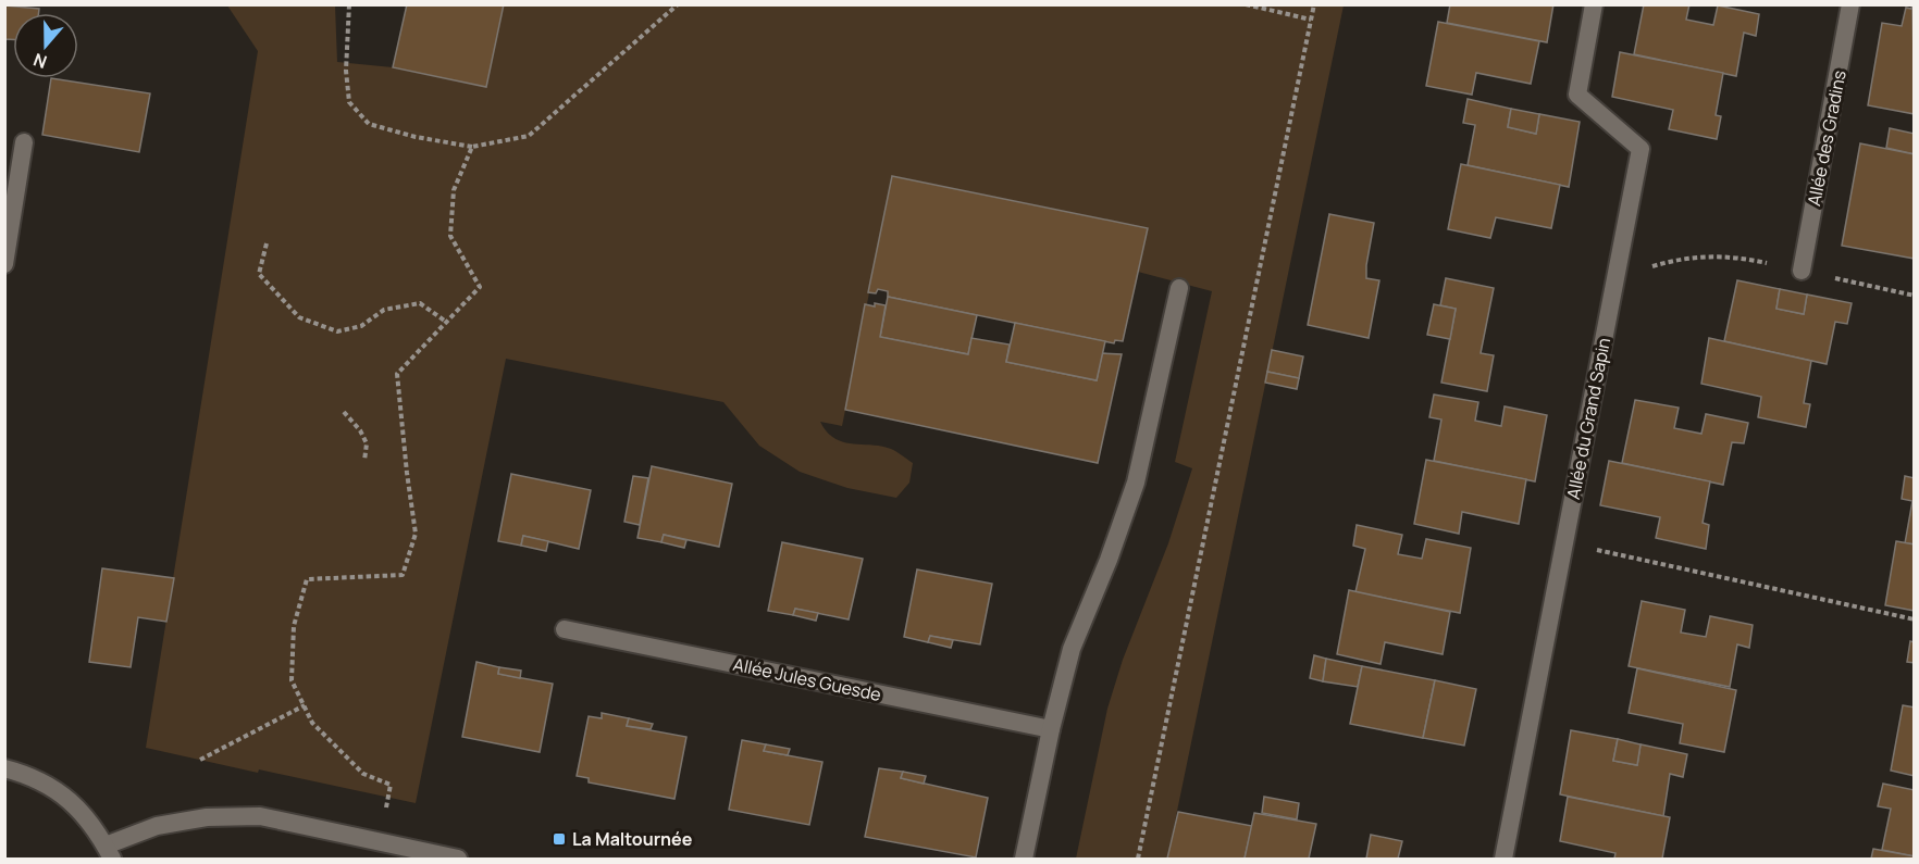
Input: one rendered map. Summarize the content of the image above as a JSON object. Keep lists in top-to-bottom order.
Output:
{
  "streets": {
    "street": ["Allée des Gradins", "Allée du Grand Sapin", "Allée Jules Guesde"]
  },
  "places": {
    "transit": ["La Maltournée"]
  },
  "north": "bottom"
}
